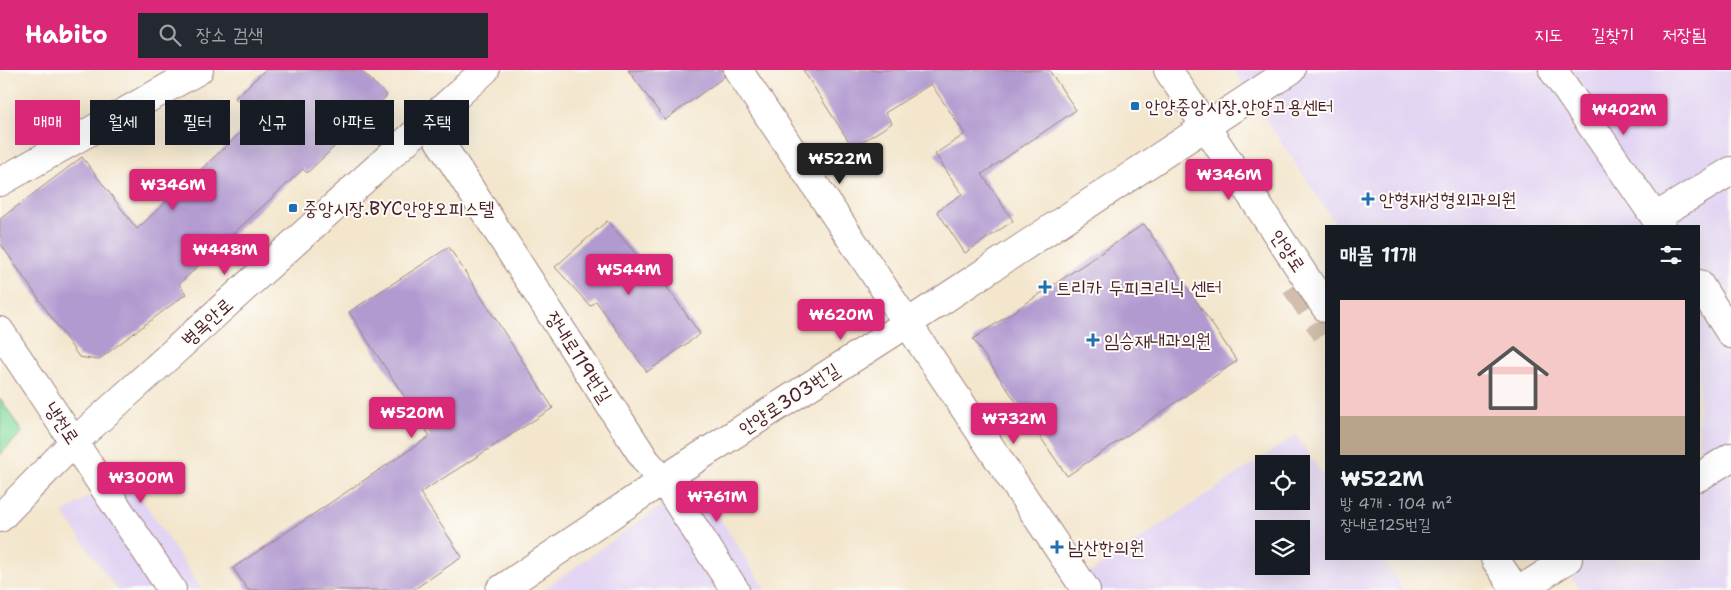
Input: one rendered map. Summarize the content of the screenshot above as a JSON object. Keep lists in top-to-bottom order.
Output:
{
  "streets": {
    "street": [
      "안양로",
      "병목안로",
      "장내로119번길",
      "안양로303번길",
      "냉천로"
    ]
  },
  "crossings": [
    ["안양로", "안양로303번길"],
    ["병목안로", "냉천로"],
    ["장내로119번길", "안양로303번길"]
  ],
  "places": {
    "transit": ["안양중앙시장.안양고용센터", "중앙시장.BYC안양오피스텔"],
    "health": [
      "안형재성형외과의원",
      "트리카 두피크리닉 센터",
      "임승재내과의원",
      "남산한의원"
    ]
  },
  "page": {
    "header": "Habito",
    "search": "장소 검색",
    "nav": ["지도", "길찾기", "저장됨"],
    "price": [
      "₩402M",
      "₩522M",
      "₩346M",
      "₩346M",
      "₩448M",
      "₩544M",
      "₩620M",
      "₩520M",
      "₩732M",
      "₩300M",
      "₩761M"
    ],
    "chip": [
      "매매",
      "월세",
      "필터",
      "신규",
      "아파트",
      "주택"
    ],
    "heading": "매물 11개",
    "list": [
      {
        "name": "₩522M",
        "note": "방 4개 · 104 m² · 장내로125번길"
      }
    ]
  }
}
